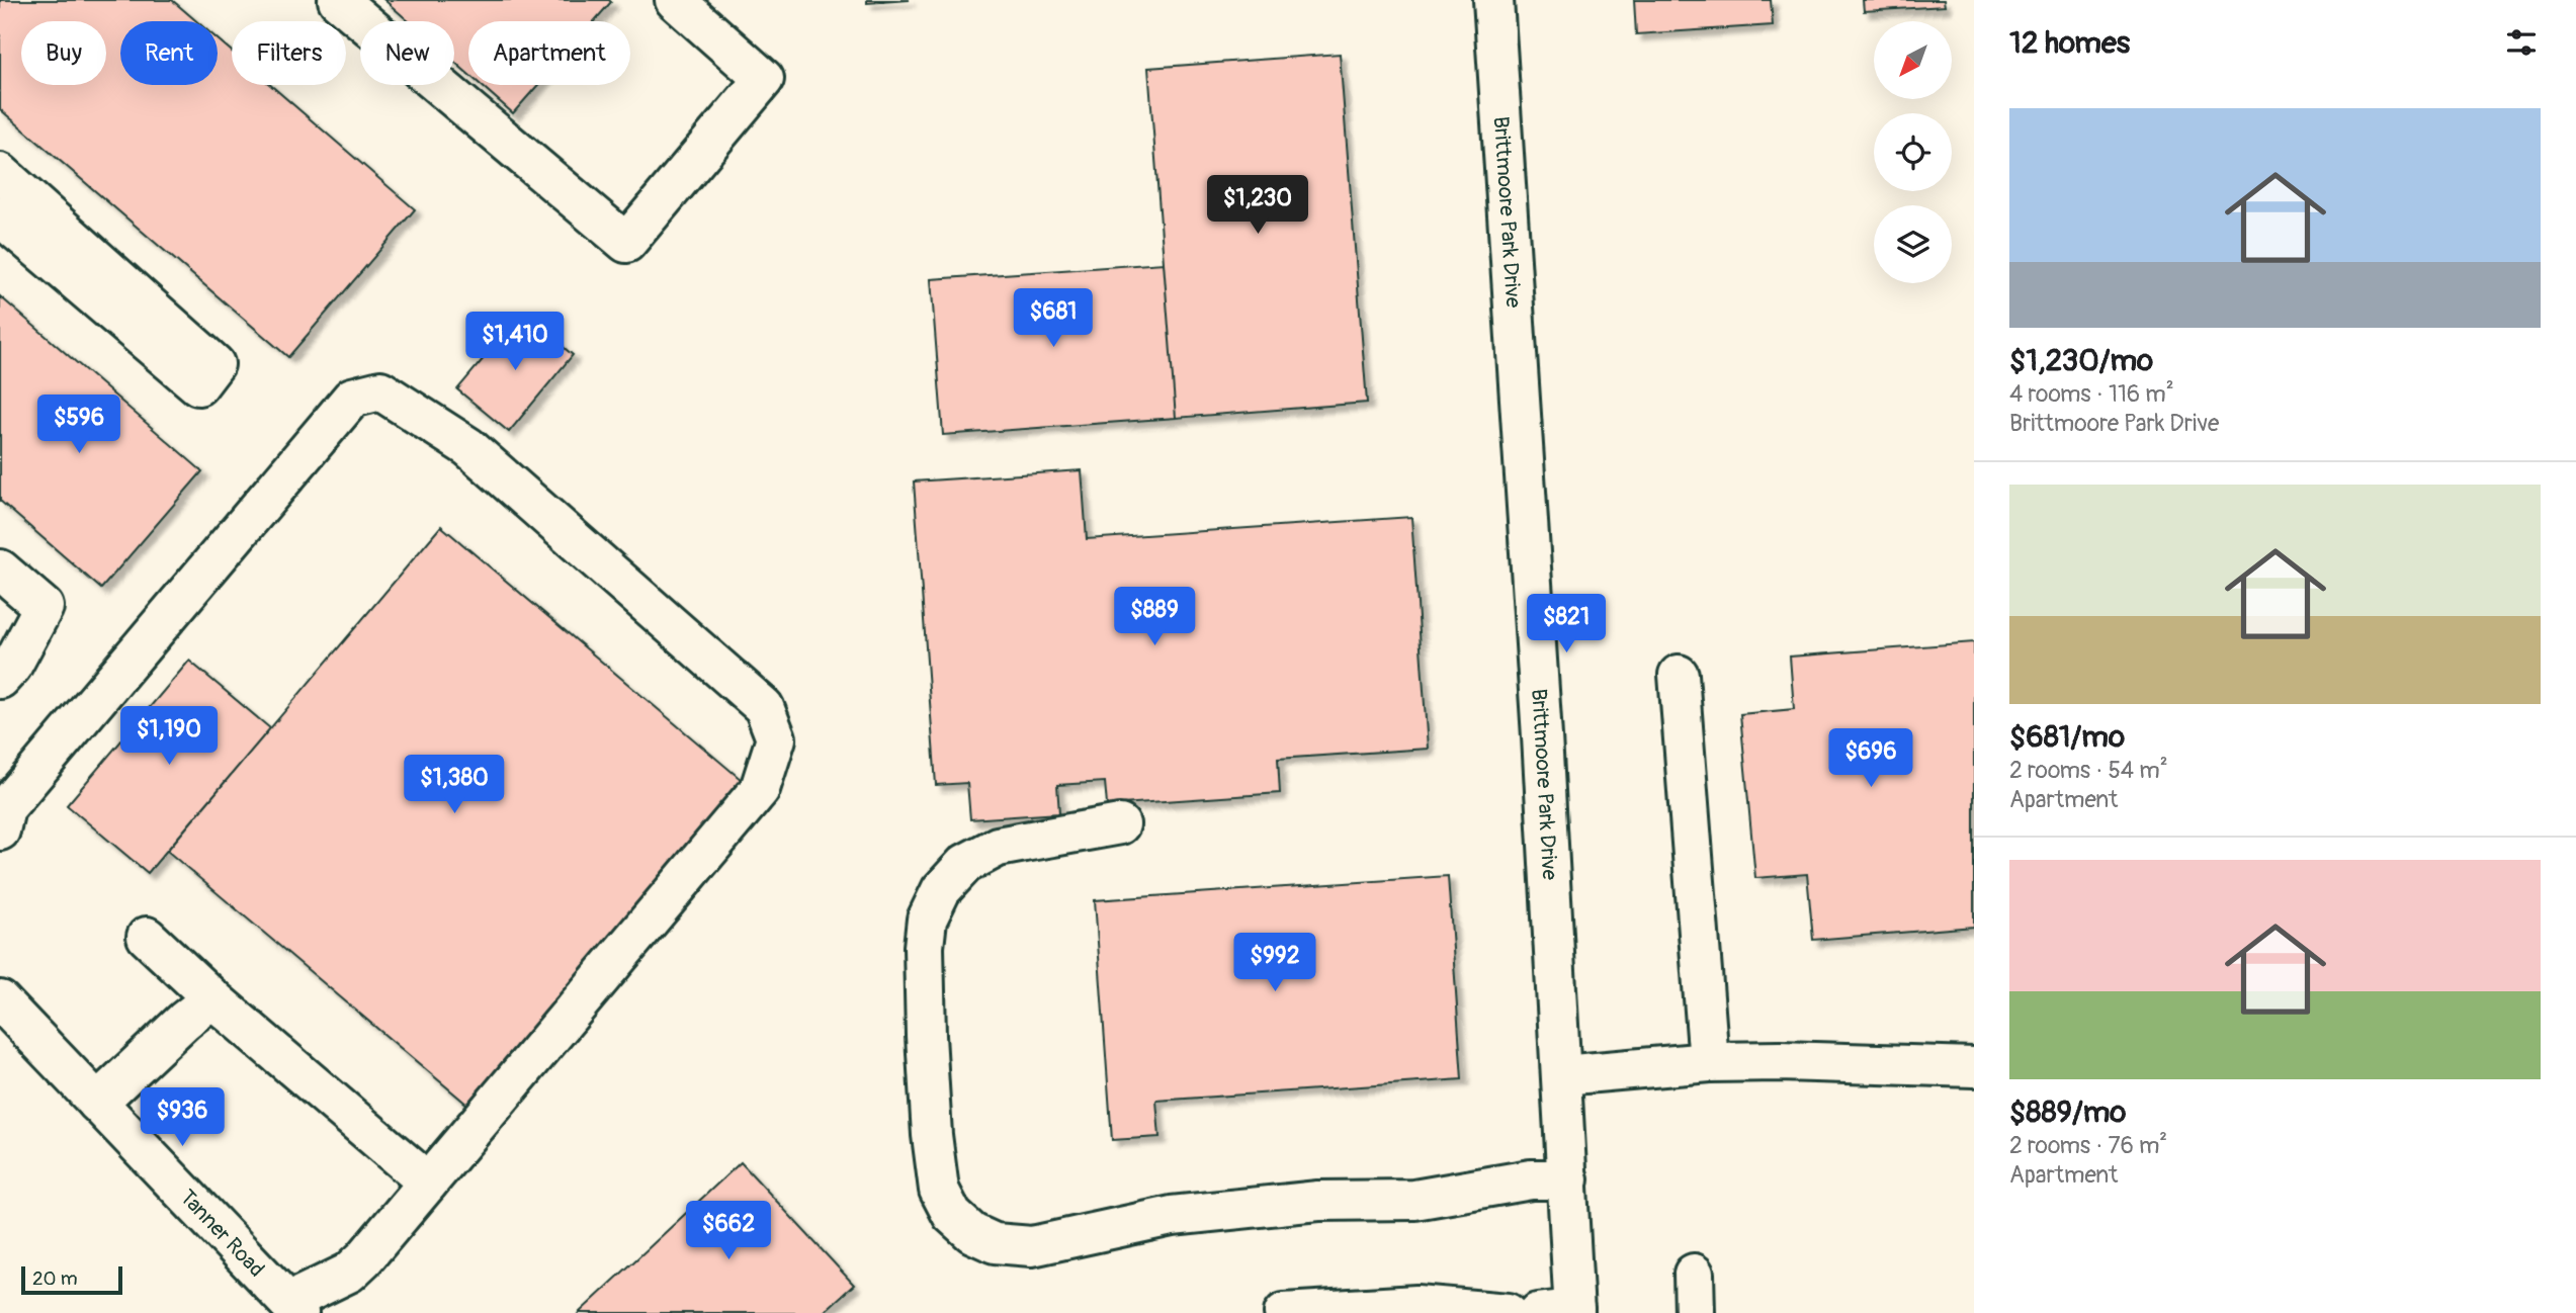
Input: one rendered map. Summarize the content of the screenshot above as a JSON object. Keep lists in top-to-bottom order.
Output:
{
  "streets": {
    "street": ["Brittmoore Park Drive", "Tanner Road"]
  },
  "scale_bar": "20 m",
  "north": "bottom left",
  "page": {
    "heading": "12 homes",
    "chip": [
      "Buy",
      "Rent",
      "Filters",
      "New",
      "Apartment"
    ],
    "list": [
      {
        "name": "$1,230/mo",
        "note": "4 rooms · 116 m² · Brittmoore Park Drive"
      },
      {
        "name": "$681/mo",
        "note": "2 rooms · 54 m² · Apartment"
      },
      {
        "name": "$889/mo",
        "note": "2 rooms · 76 m² · Apartment"
      }
    ],
    "price": [
      "$1,230",
      "$681",
      "$1,410",
      "$596",
      "$889",
      "$821",
      "$1,190",
      "$696",
      "$1,380",
      "$992",
      "$936",
      "$662"
    ],
    "scale": "20 m"
  }
}
